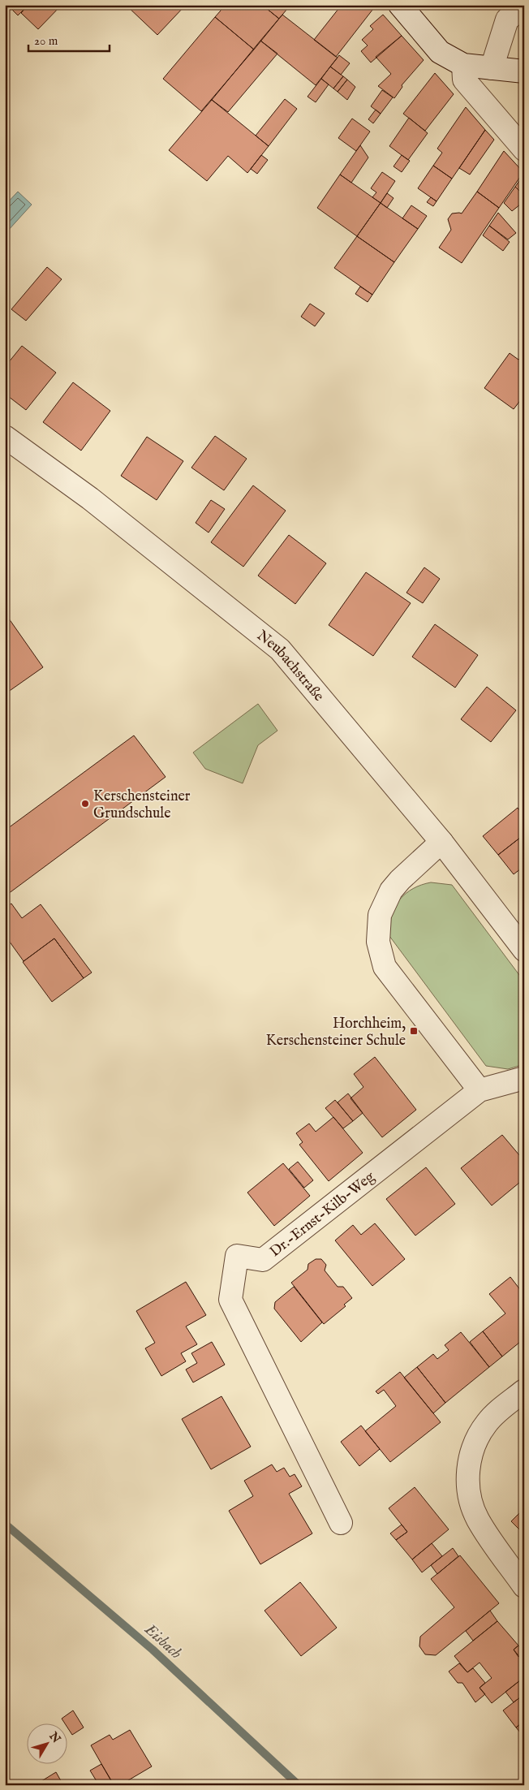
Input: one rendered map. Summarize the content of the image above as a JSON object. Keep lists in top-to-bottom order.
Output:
{
  "streets": {
    "street": ["Neubachstraße", "Dr.-Ernst-Kilb-Weg"]
  },
  "water": ["Eisbach"],
  "places": {
    "other": ["Kerschensteiner Grundschule"],
    "transit": ["Horchheim, Kerschensteiner Schule"]
  },
  "scale_bar": "20 m",
  "north": "top right"
}
